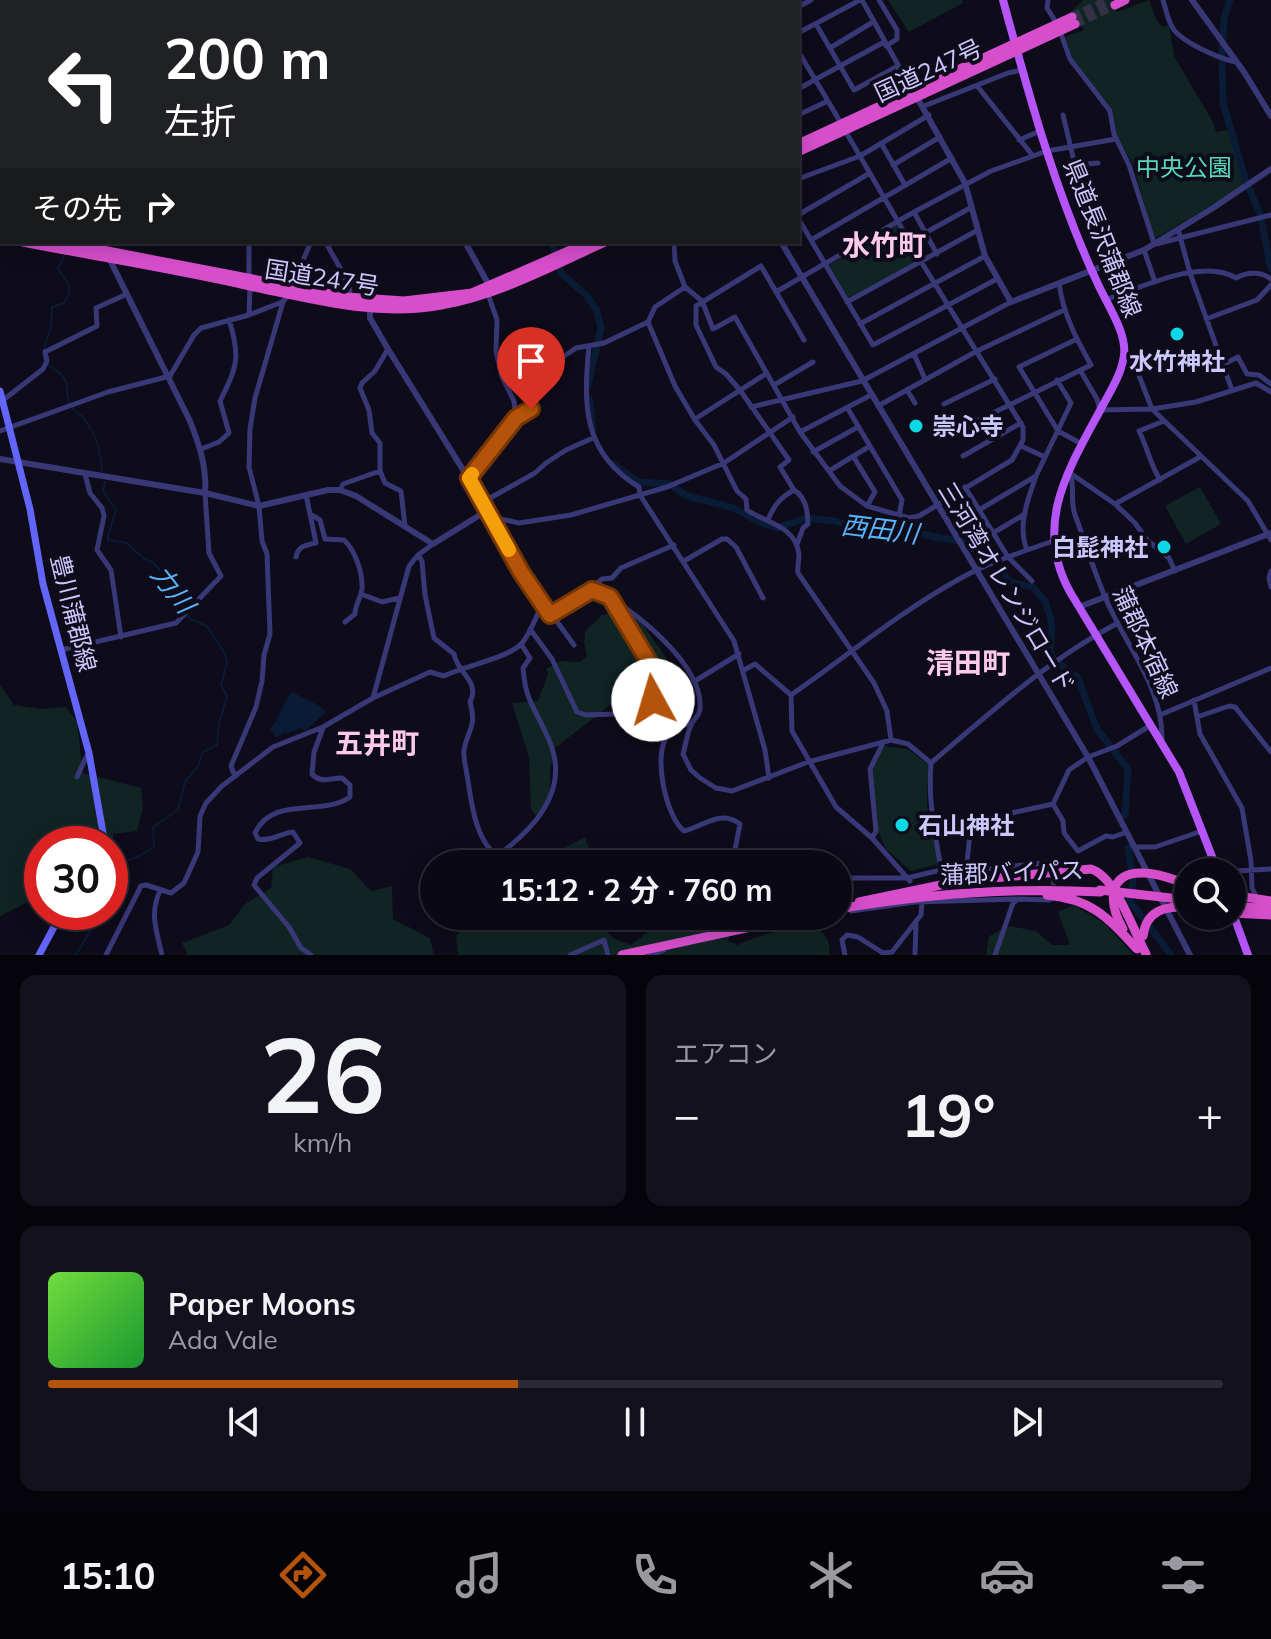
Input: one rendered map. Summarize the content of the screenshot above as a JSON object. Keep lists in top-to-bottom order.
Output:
{
  "streets": {
    "highway": ["国道247号", "蒲郡バイパス"],
    "main road": ["県道長沢蒲郡線", "豊川蒲郡線"],
    "street": ["三河湾オレンジロード", "蒲郡本宿線"]
  },
  "crossings": [
    ["国道247号", "県道長沢蒲郡線"],
    ["県道長沢蒲郡線", "蒲郡本宿線"]
  ],
  "districts": ["水竹町", "清田町", "五井町"],
  "water": ["西田川", "力川"],
  "parks": ["中央公園"],
  "places": [
    "水竹神社",
    "崇心寺",
    "白髭神社",
    "石山神社"
  ],
  "page": {
    "turn": ["200 m", "左折"],
    "then": "その先",
    "limit": "30",
    "trip": "15:12 · 2 分 · 760 m",
    "tile": [
      ["26", "km/h"],
      "エアコン"
    ],
    "heat": ["−", "19°", "+"],
    "song": ["Paper Moons", "Ada Vale"],
    "tabs": "15:10"
  }
}
